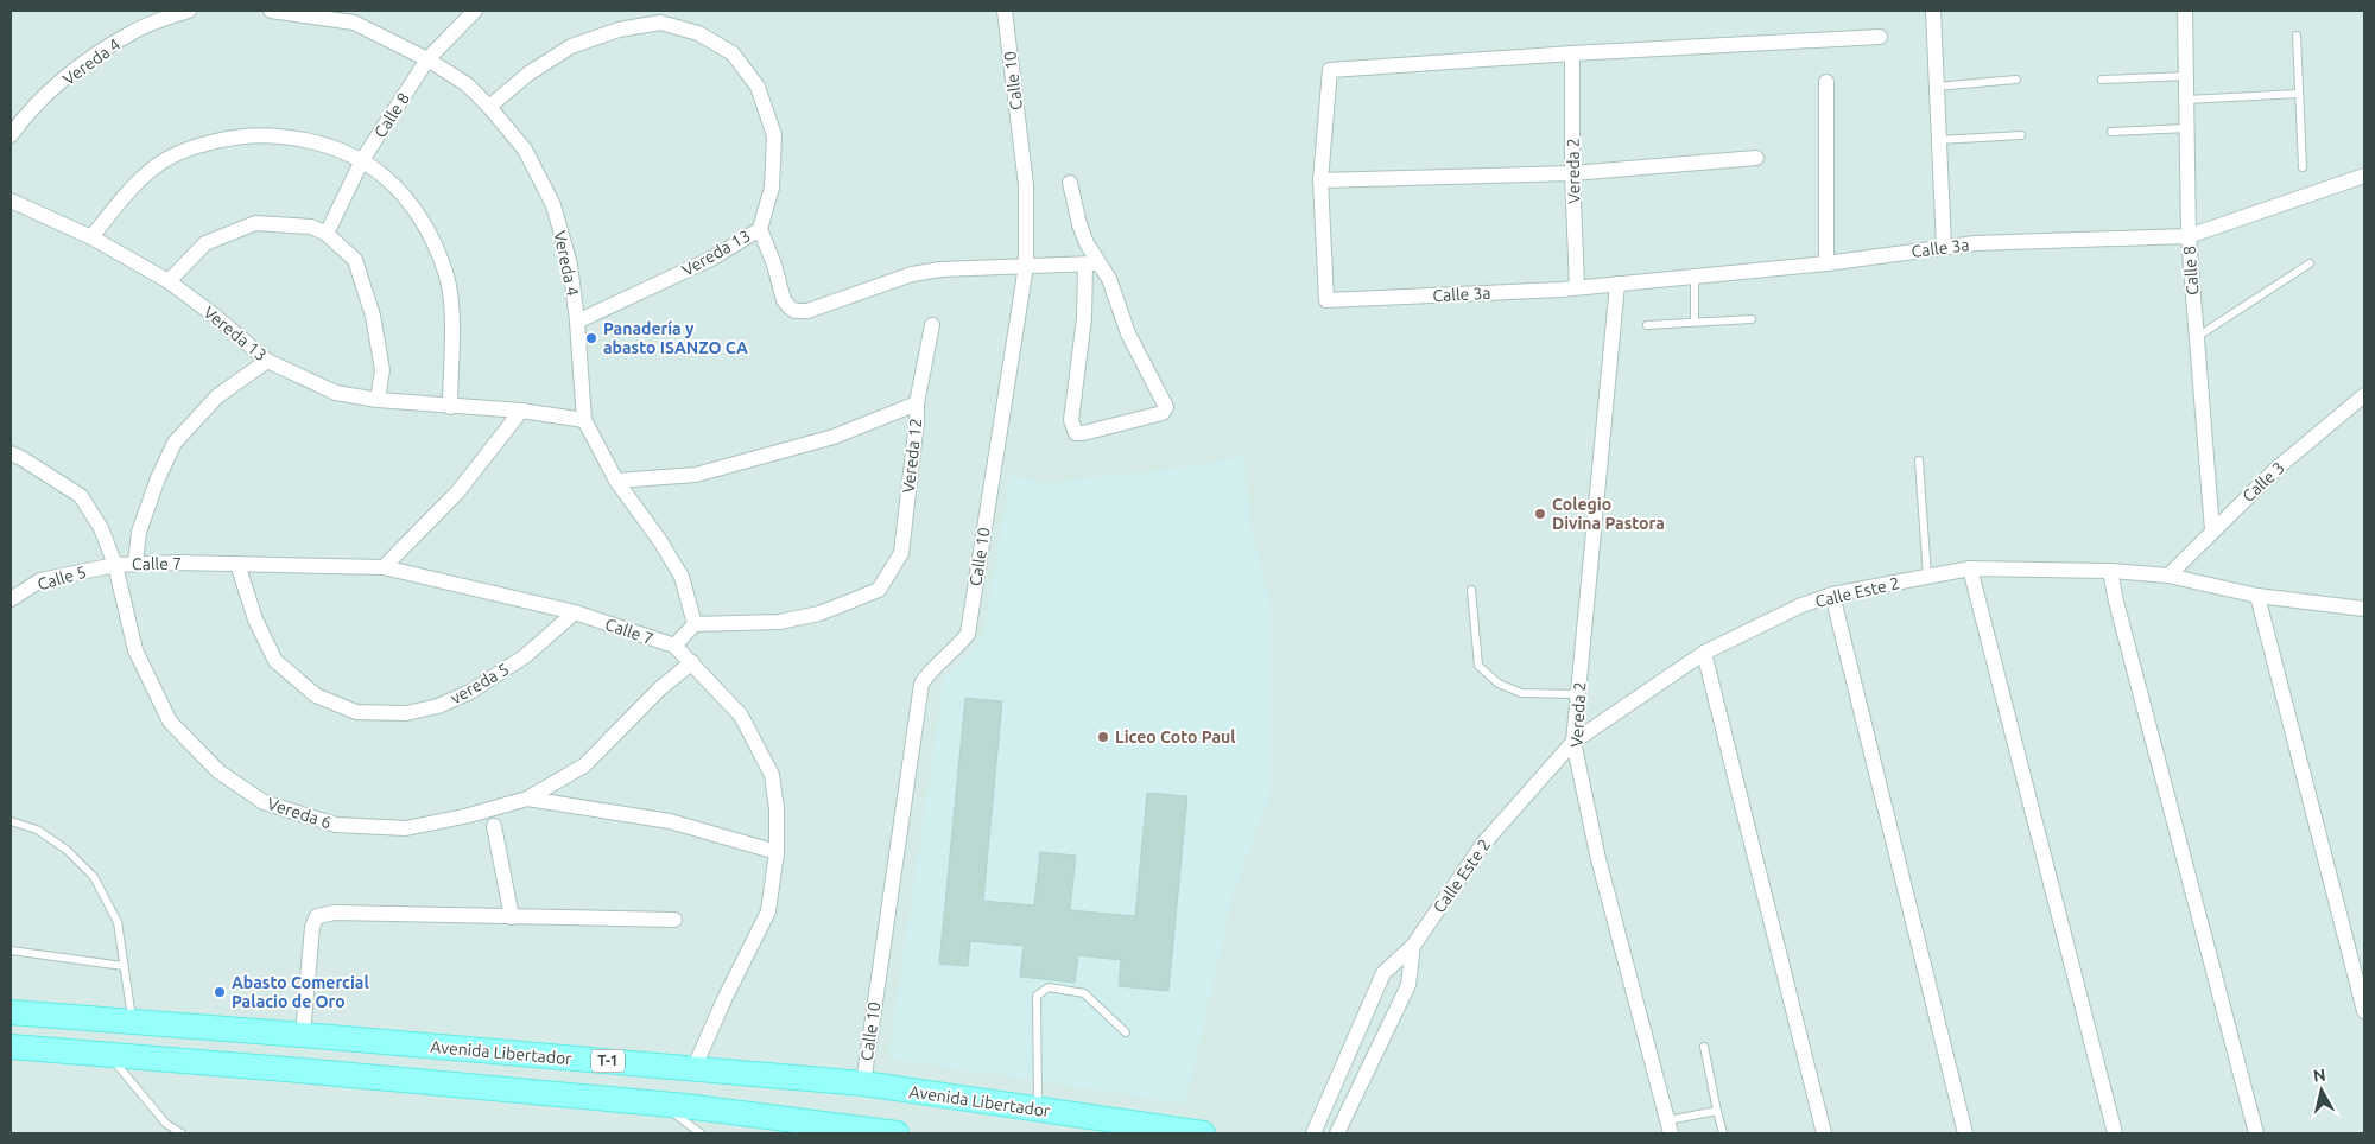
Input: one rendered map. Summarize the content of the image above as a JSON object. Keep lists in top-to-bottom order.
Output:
{
  "streets": {
    "main road": ["Avenida Libertador", "T-1"],
    "street": [
      "Vereda 4",
      "Calle 10",
      "Calle 8",
      "Vereda 2",
      "Calle 3a",
      "Vereda 13",
      "Vereda 12",
      "Calle 3",
      "Calle 7",
      "Calle 5",
      "Calle Este 2",
      "vereda 5",
      "Vereda 6"
    ]
  },
  "crossings": [
    ["Vereda 4", "Calle 8"],
    ["Vereda 4", "Vereda 13"],
    ["Vereda 4", "Vereda 12"],
    ["Calle 10", "Avenida Libertador"],
    ["Calle 8", "Calle 3a"],
    ["Calle 8", "Calle 3"],
    ["Vereda 2", "Calle 3a"],
    ["Vereda 2", "Calle Este 2"],
    ["Calle 3", "Calle Este 2"],
    ["Calle 7", "Calle 5"],
    ["Calle 7", "vereda 5"],
    ["Calle 7", "Vereda 6"],
    ["Calle 7", "Avenida Libertador"],
    ["Calle 5", "Vereda 6"]
  ],
  "places": [
    "Panadería y abasto ISANZO CA",
    "Colegio Divina Pastora",
    "Liceo Coto Paul",
    "Abasto Comercial Palacio de Oro"
  ],
  "north": "top"
}
